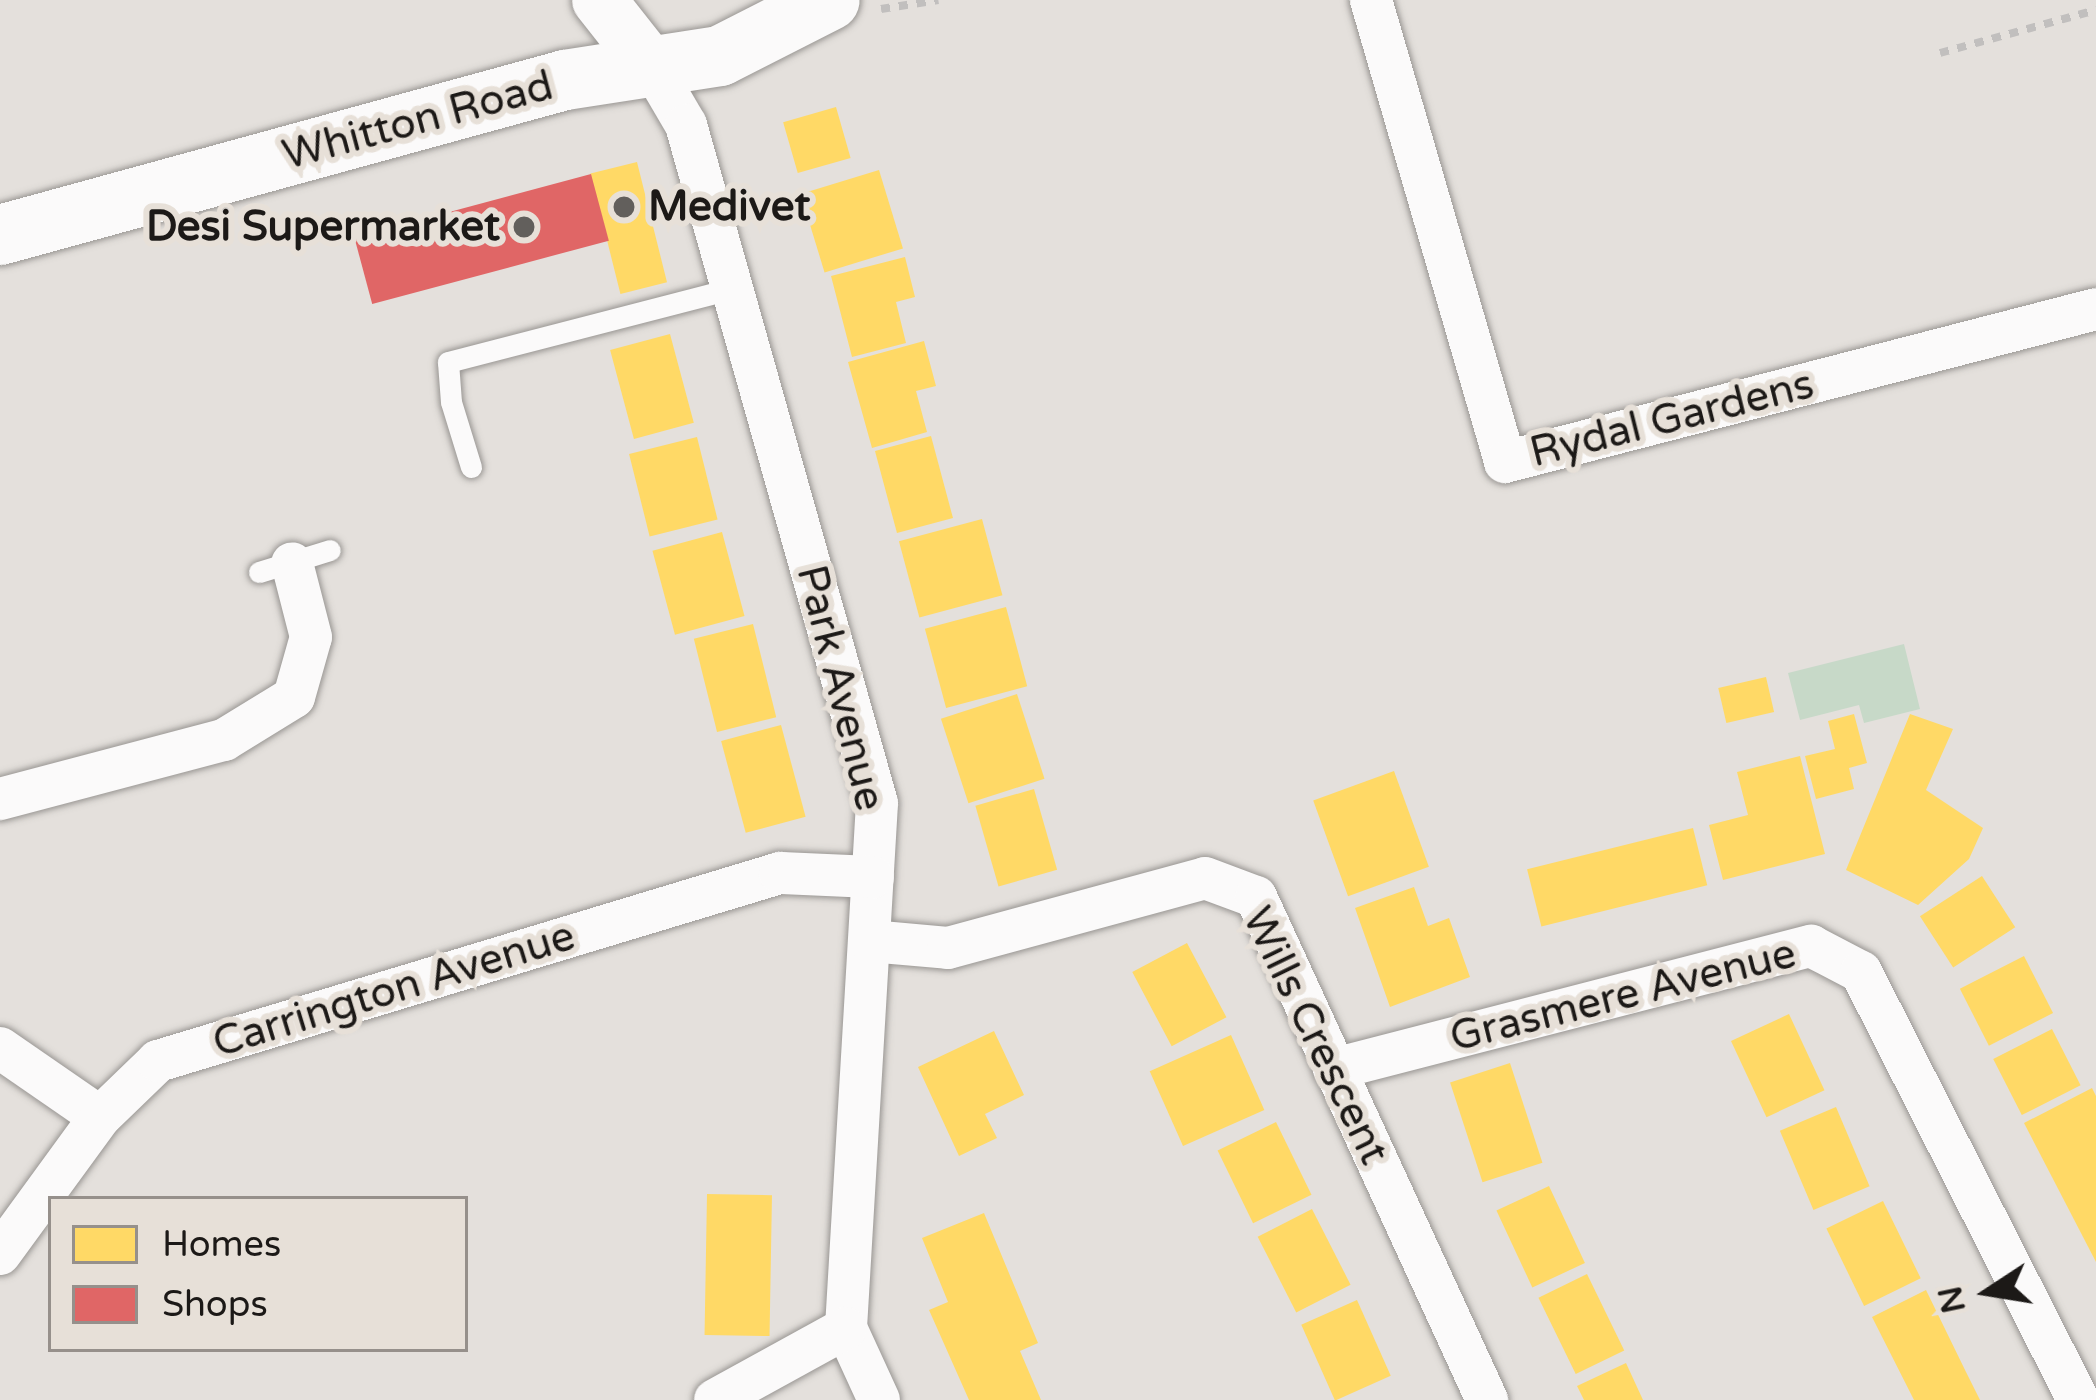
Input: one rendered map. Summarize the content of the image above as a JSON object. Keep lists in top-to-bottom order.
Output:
{
  "streets": {
    "main road": ["Whitton Road"],
    "street": [
      "Rydal Gardens",
      "Park Avenue",
      "Carrington Avenue",
      "Grasmere Avenue",
      "Wills Crescent"
    ]
  },
  "crossings": [
    ["Whitton Road", "Park Avenue"],
    ["Park Avenue", "Carrington Avenue"],
    ["Park Avenue", "Wills Crescent"],
    ["Grasmere Avenue", "Wills Crescent"]
  ],
  "places": ["Medivet", "Desi Supermarket"],
  "legend": ["Homes", "Shops"],
  "north": "left"
}
